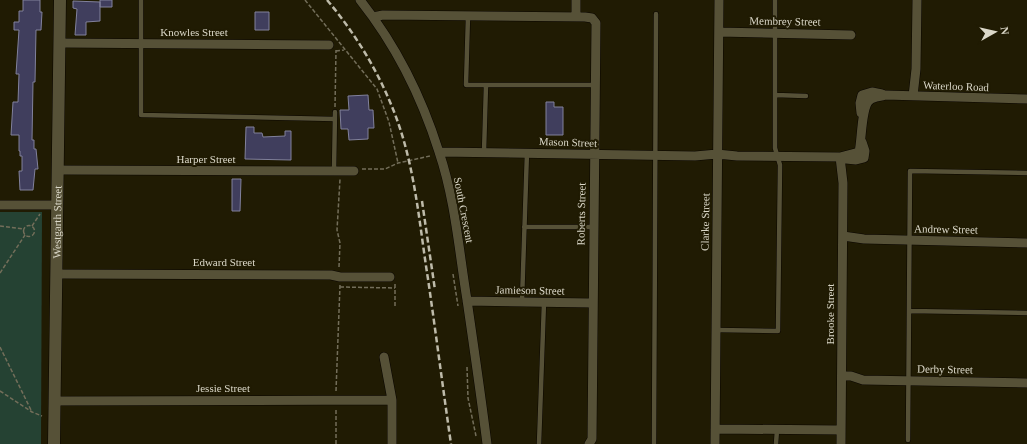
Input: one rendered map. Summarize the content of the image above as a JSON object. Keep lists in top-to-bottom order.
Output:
{
  "streets": {
    "main road": ["Westgarth Street"],
    "street": [
      "Membrey Street",
      "Knowles Street",
      "Waterloo Road",
      "Mason Street",
      "Harper Street",
      "South Crescent",
      "Roberts Street",
      "Clarke Street",
      "Andrew Street",
      "Edward Street",
      "Jamieson Street",
      "Brooke Street",
      "Derby Street",
      "Jessie Street"
    ]
  },
  "crossings": [
    ["Membrey Street", "Clarke Street"],
    ["Knowles Street", "Westgarth Street"],
    ["Waterloo Road", "Mason Street"],
    ["Mason Street", "South Crescent"],
    ["Mason Street", "Roberts Street"],
    ["Mason Street", "Clarke Street"],
    ["Mason Street", "Brooke Street"],
    ["Harper Street", "Westgarth Street"],
    ["South Crescent", "Roberts Street"],
    ["South Crescent", "Jamieson Street"],
    ["Roberts Street", "Jamieson Street"],
    ["Westgarth Street", "Edward Street"],
    ["Westgarth Street", "Jessie Street"],
    ["Andrew Street", "Brooke Street"],
    ["Brooke Street", "Derby Street"]
  ],
  "north": "right"
}
